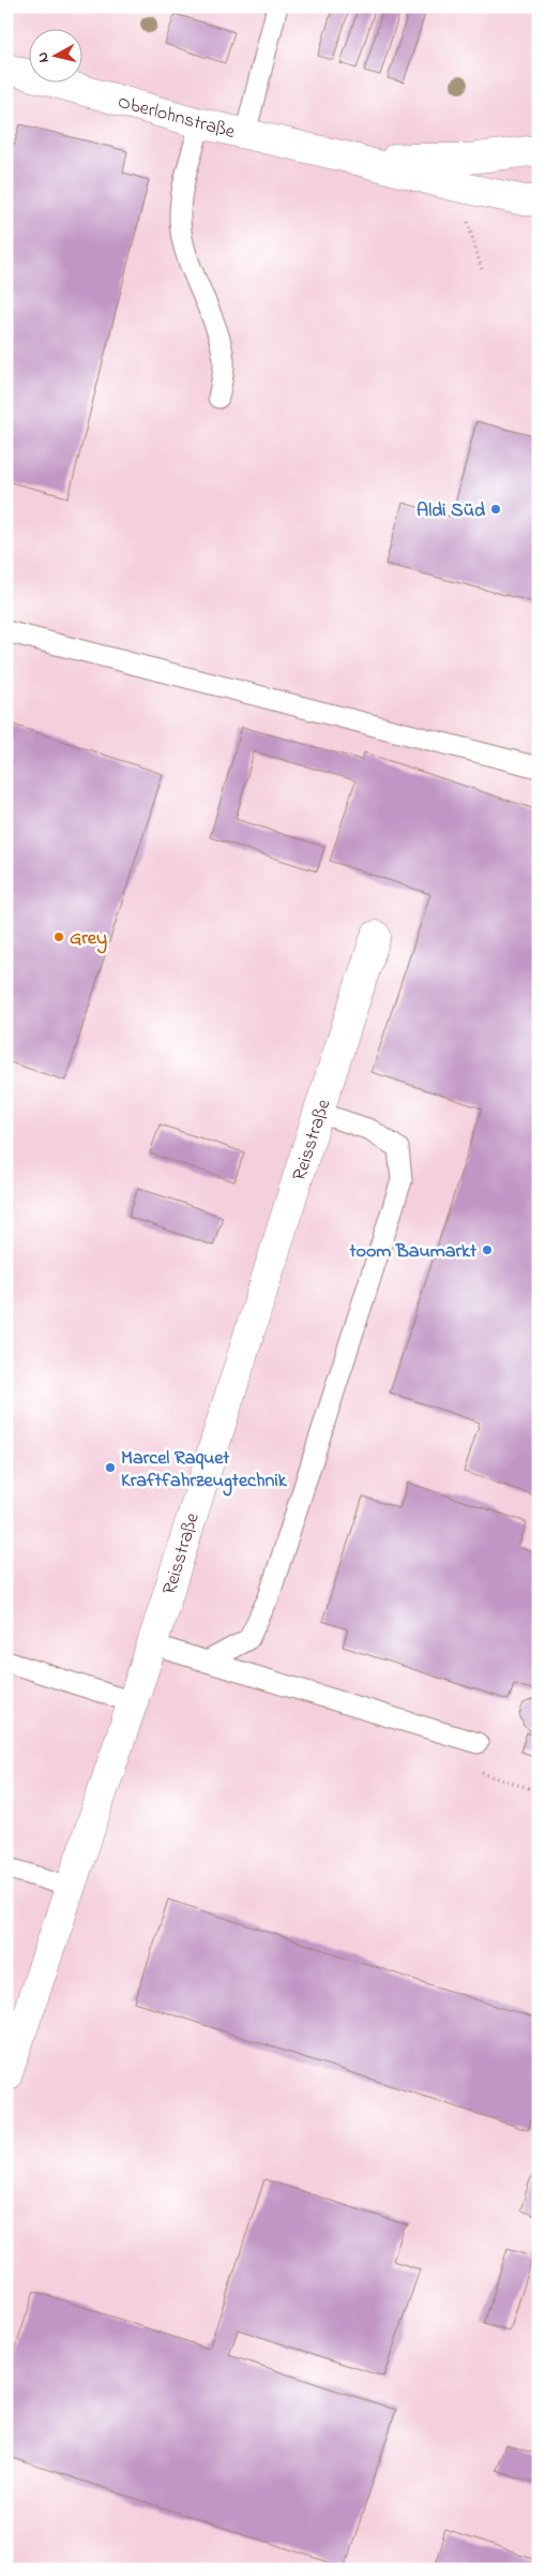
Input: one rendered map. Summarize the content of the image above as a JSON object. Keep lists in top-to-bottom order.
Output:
{
  "streets": {
    "street": ["Oberlohnstraße", "Reisstraße"]
  },
  "places": [
    "Aldi Süd",
    "Grey",
    "toom Baumarkt",
    "Marcel Raquet Kraftfahrzeugtechnik"
  ],
  "north": "left"
}
